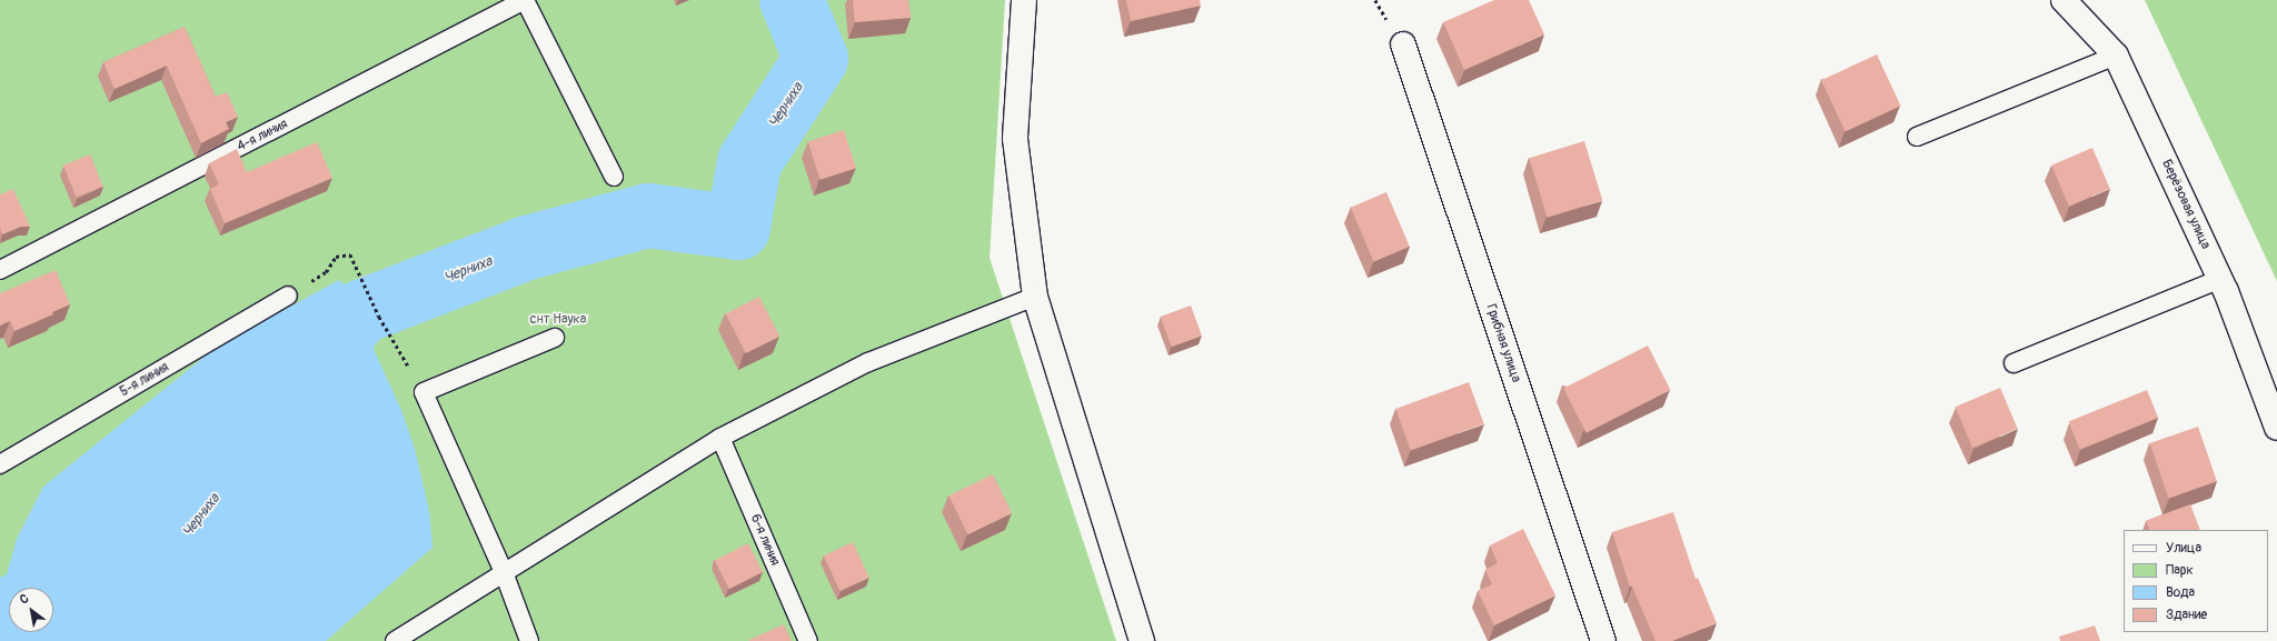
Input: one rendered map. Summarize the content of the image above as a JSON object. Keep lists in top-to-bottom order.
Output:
{
  "streets": {
    "street": ["Берёзовая улица", "Грибная улица"],
    "lane": ["4-я линия", "5-я линия", "6-я линия"]
  },
  "water": ["Черниха"],
  "parks": ["снт Наука"],
  "legend": [
    "Улица",
    "Парк",
    "Вода",
    "Здание"
  ],
  "north": "top left"
}
